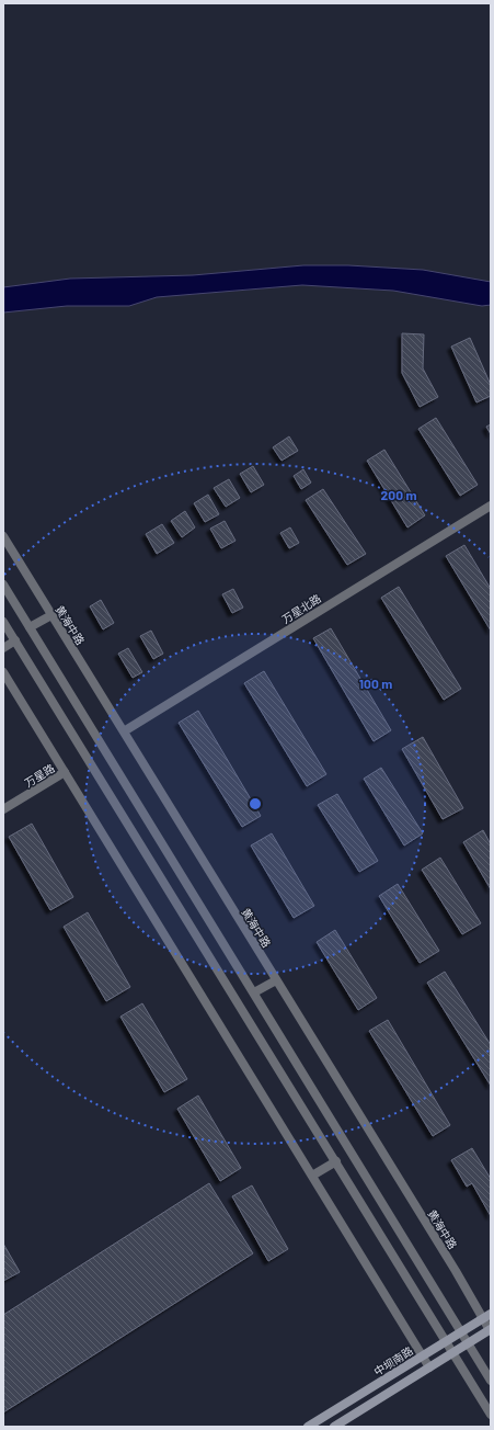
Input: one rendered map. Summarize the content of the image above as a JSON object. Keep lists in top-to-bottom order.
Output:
{
  "streets": {
    "main road": ["中坝南路"],
    "street": ["万星北路", "黄海中路", "万星路"]
  },
  "crossings": [
    ["万星北路", "黄海中路"],
    ["黄海中路", "中坝南路"]
  ],
  "rings": ["200 m", "100 m"]
}
